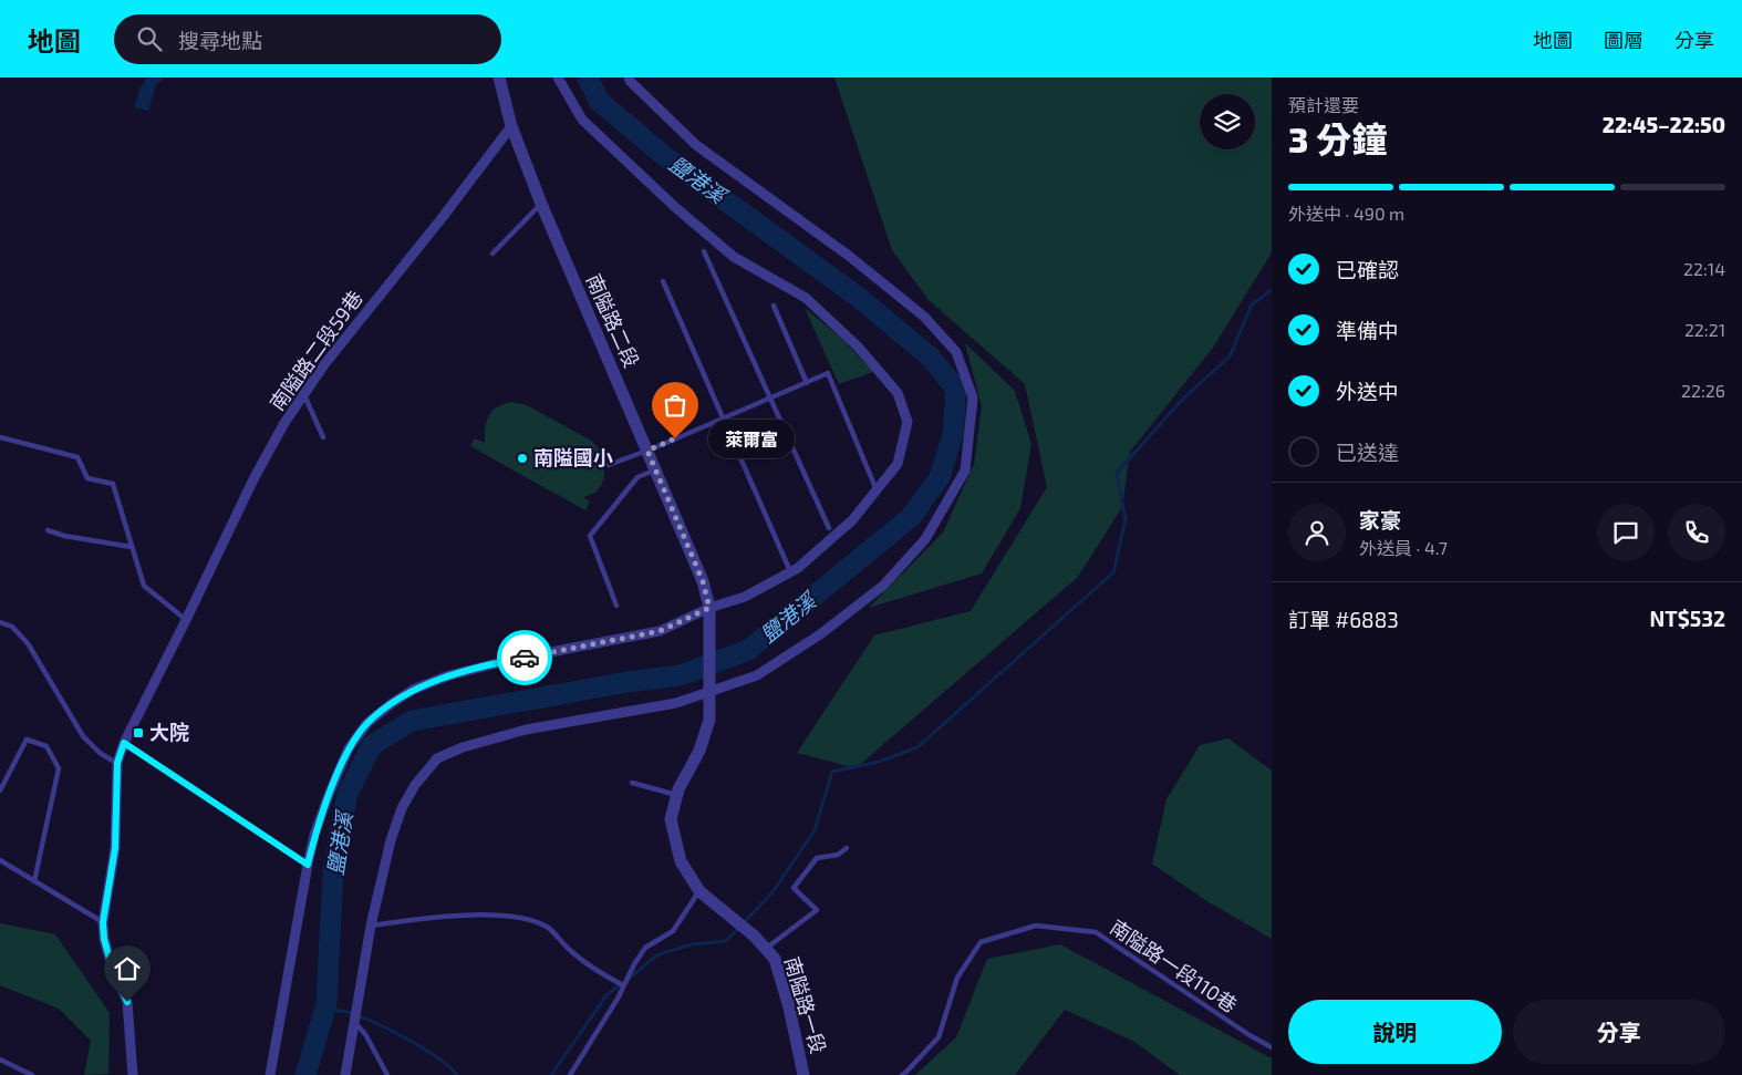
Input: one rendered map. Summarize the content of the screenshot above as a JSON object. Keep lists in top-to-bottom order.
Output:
{
  "streets": {
    "street": ["南隘路二段", "南隘路二段59巷", "南隘路一段"],
    "lane": ["南隘路一段110巷"]
  },
  "crossings": [
    ["南隘路二段", "南隘路二段59巷"],
    ["南隘路二段", "南隘路一段"]
  ],
  "water": ["鹽港溪"],
  "places": {
    "other": ["萊爾富", "南隘國小"],
    "transit": ["大院"]
  },
  "page": {
    "header": "地圖",
    "search": "搜尋地點",
    "nav": ["地圖", "圖層", "分享"],
    "heading": ["3 分鐘", "預計還要", "22:45–22:50"],
    "panel": [
      "家豪",
      "外送員 · 4.7",
      "訂單 #6883",
      "NT$532"
    ],
    "bar": "外送中 · 490 m",
    "list": [
      ["已確認", "22:14"],
      ["準備中", "22:21"],
      ["外送中", "22:26"],
      "已送達"
    ],
    "bubble": "萊爾富",
    "buttons": ["說明", "分享"]
  }
}
